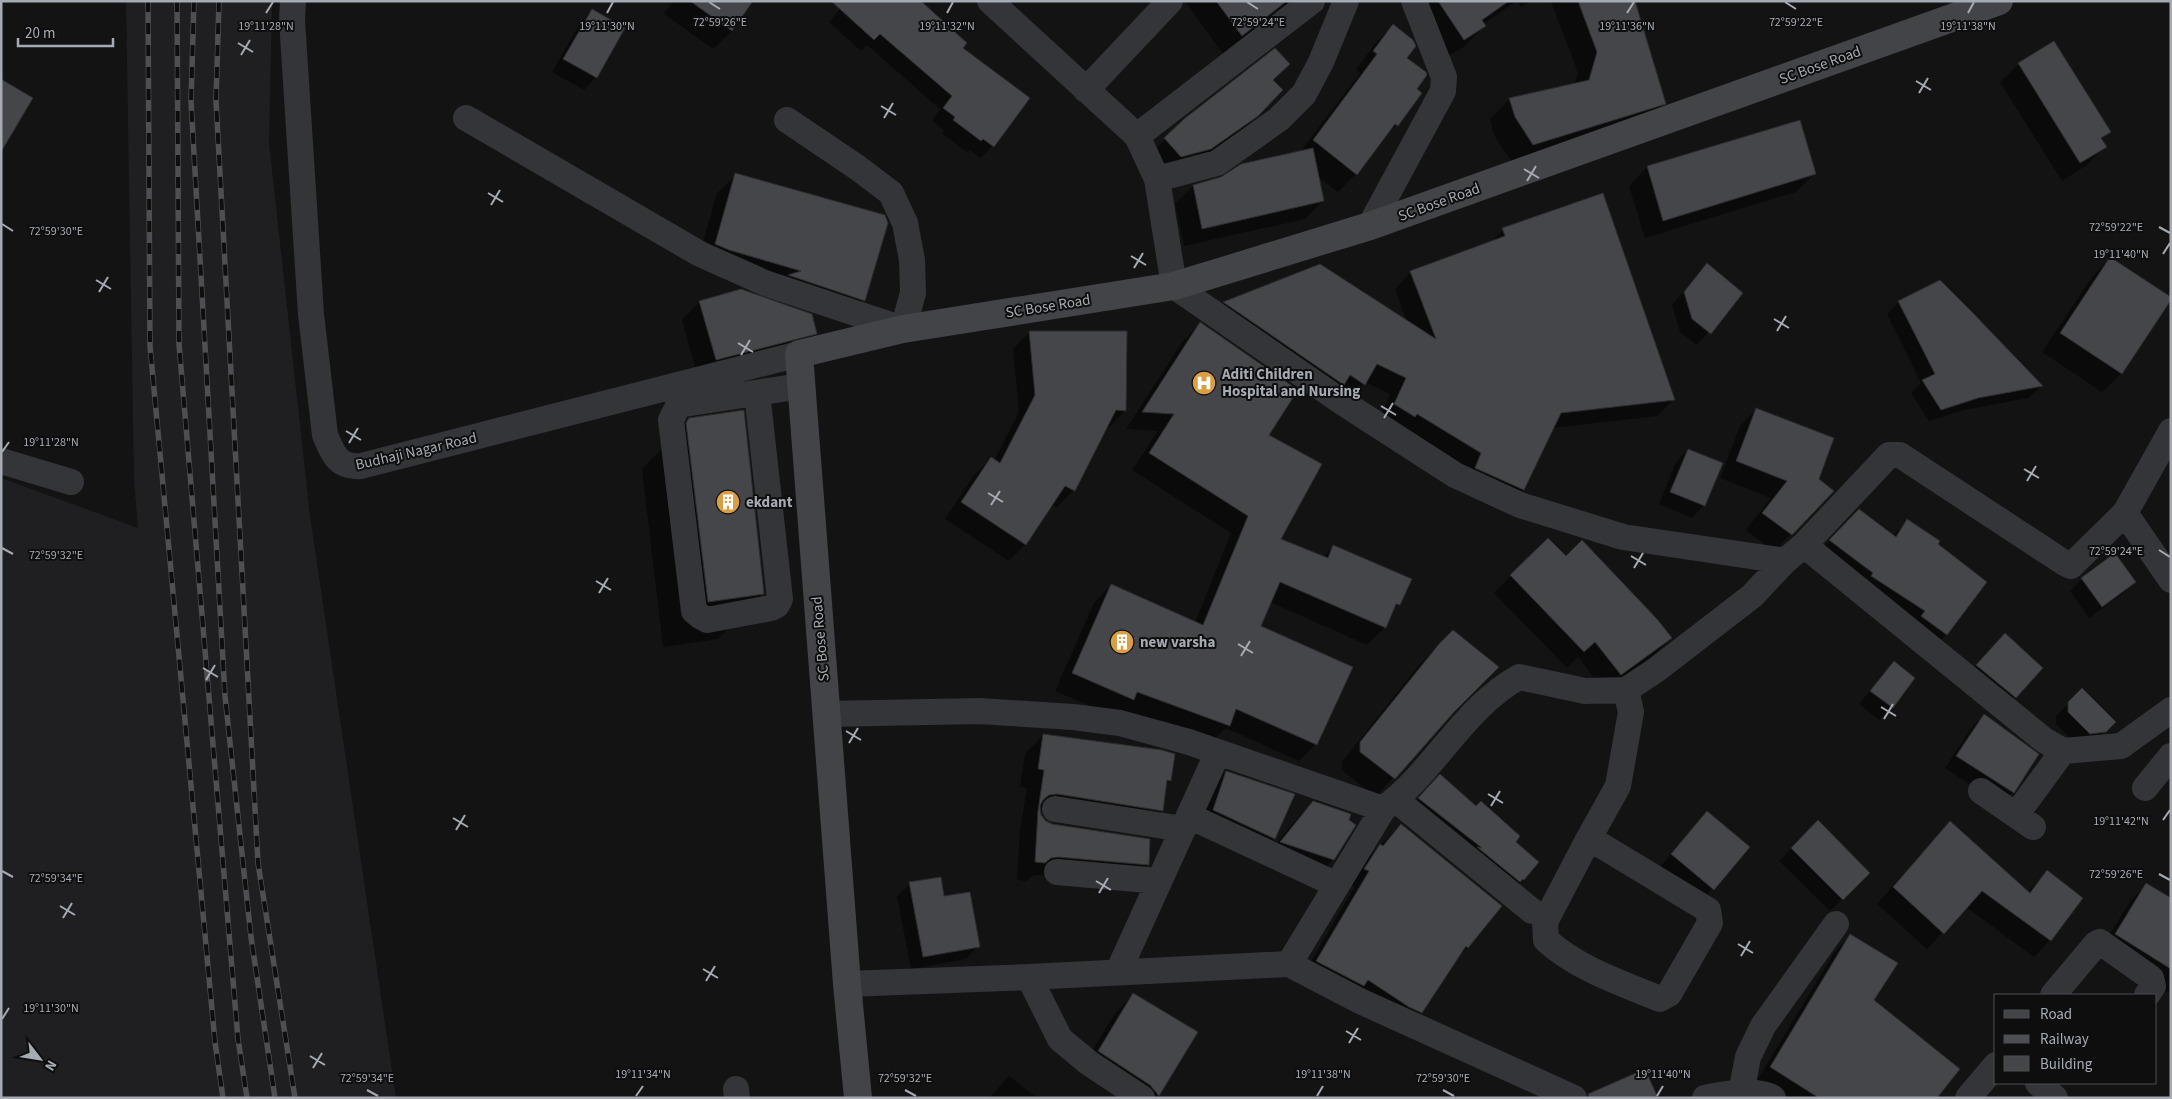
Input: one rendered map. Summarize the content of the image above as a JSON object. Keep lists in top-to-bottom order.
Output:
{
  "streets": {
    "street": ["SC Bose Road", "Budhaji Nagar Road"]
  },
  "crossings": [
    ["SC Bose Road", "Budhaji Nagar Road"]
  ],
  "places": {
    "hospital": ["Aditi Children Hospital and Nursing"],
    "building": ["ekdant", "new varsha"]
  },
  "legend": ["Road", "Railway", "Building"],
  "scale_bar": "20 m",
  "north": "bottom right",
  "coordinates": [
    "72°59'26\"E",
    "72°59'24\"E",
    "72°59'22\"E",
    "19°11'28\"N",
    "19°11'30\"N",
    "19°11'36\"N",
    "19°11'32\"N",
    "19°11'38\"N",
    "72°59'30\"E",
    "19°11'40\"N",
    "72°59'32\"E",
    "19°11'42\"N",
    "72°59'34\"E",
    "19°11'34\"N"
  ]
}
